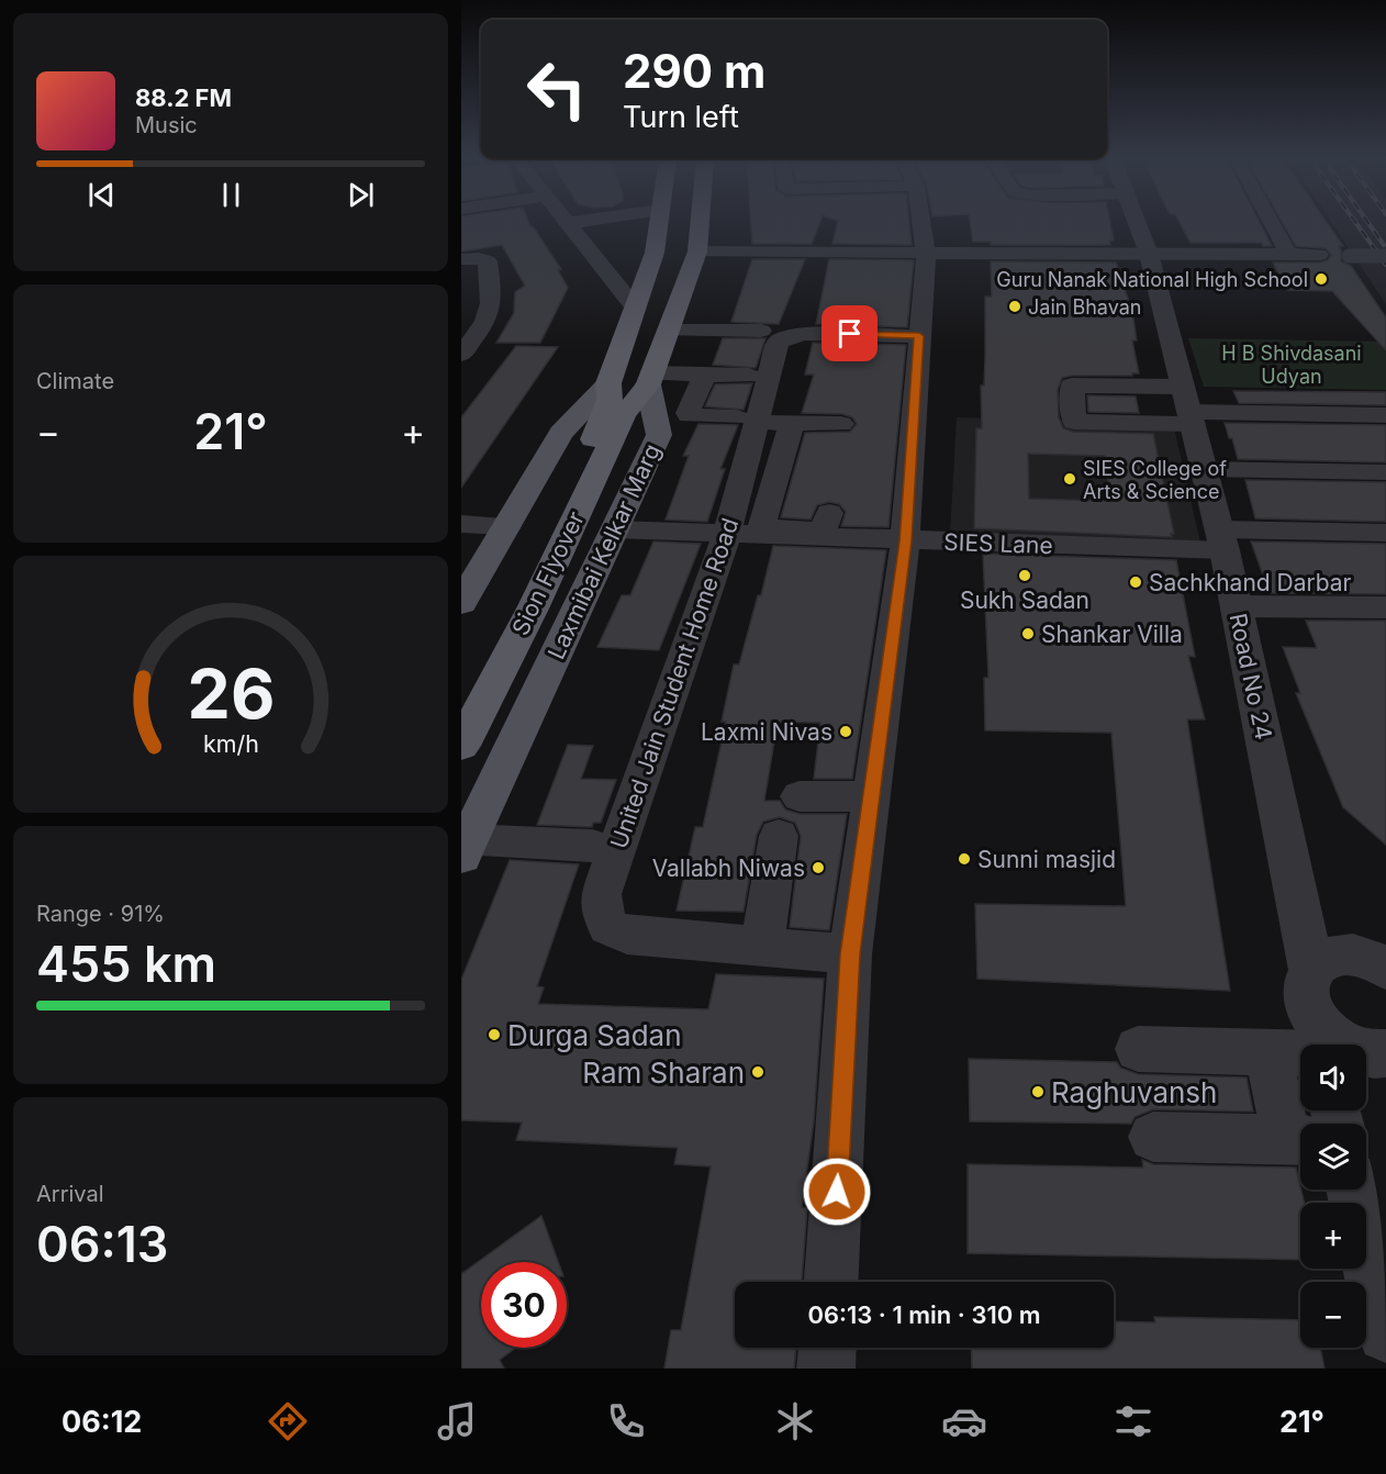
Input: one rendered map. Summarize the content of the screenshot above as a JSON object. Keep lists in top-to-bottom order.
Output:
{
  "streets": {
    "highway": ["Laxmibai Kelkar Marg", "Sion Flyover"],
    "street": ["SIES Lane", "Road No 24", "United Jain Student Home Road"]
  },
  "crossings": [
    ["SIES Lane", "Laxmibai Kelkar Marg"],
    ["SIES Lane", "Road No 24"],
    ["SIES Lane", "United Jain Student Home Road"],
    ["Laxmibai Kelkar Marg", "Sion Flyover"]
  ],
  "parks": ["H B Shivdasani Udyan"],
  "places": [
    "Guru Nanak National High School",
    "Jain Bhavan",
    "SIES College of Arts & Science",
    "Sukh Sadan",
    "Sachkhand Darbar",
    "Shankar Villa",
    "Laxmi Nivas",
    "Sunni masjid",
    "Vallabh Niwas",
    "Durga Sadan",
    "Ram Sharan",
    "Raghuvansh"
  ],
  "page": {
    "turn": ["290 m", "Turn left"],
    "song": ["88.2 FM", "Music"],
    "tile": [
      "Climate",
      ["Range · 91%", "455 km"],
      ["Arrival", "06:13"]
    ],
    "heat": ["−", "21°", "+"],
    "map_buttons": ["+", "−"],
    "limit": "30",
    "trip": "06:13 · 1 min · 310 m",
    "tabs": ["06:12", "21°"],
    "gauge": ["26", "km/h"]
  }
}
